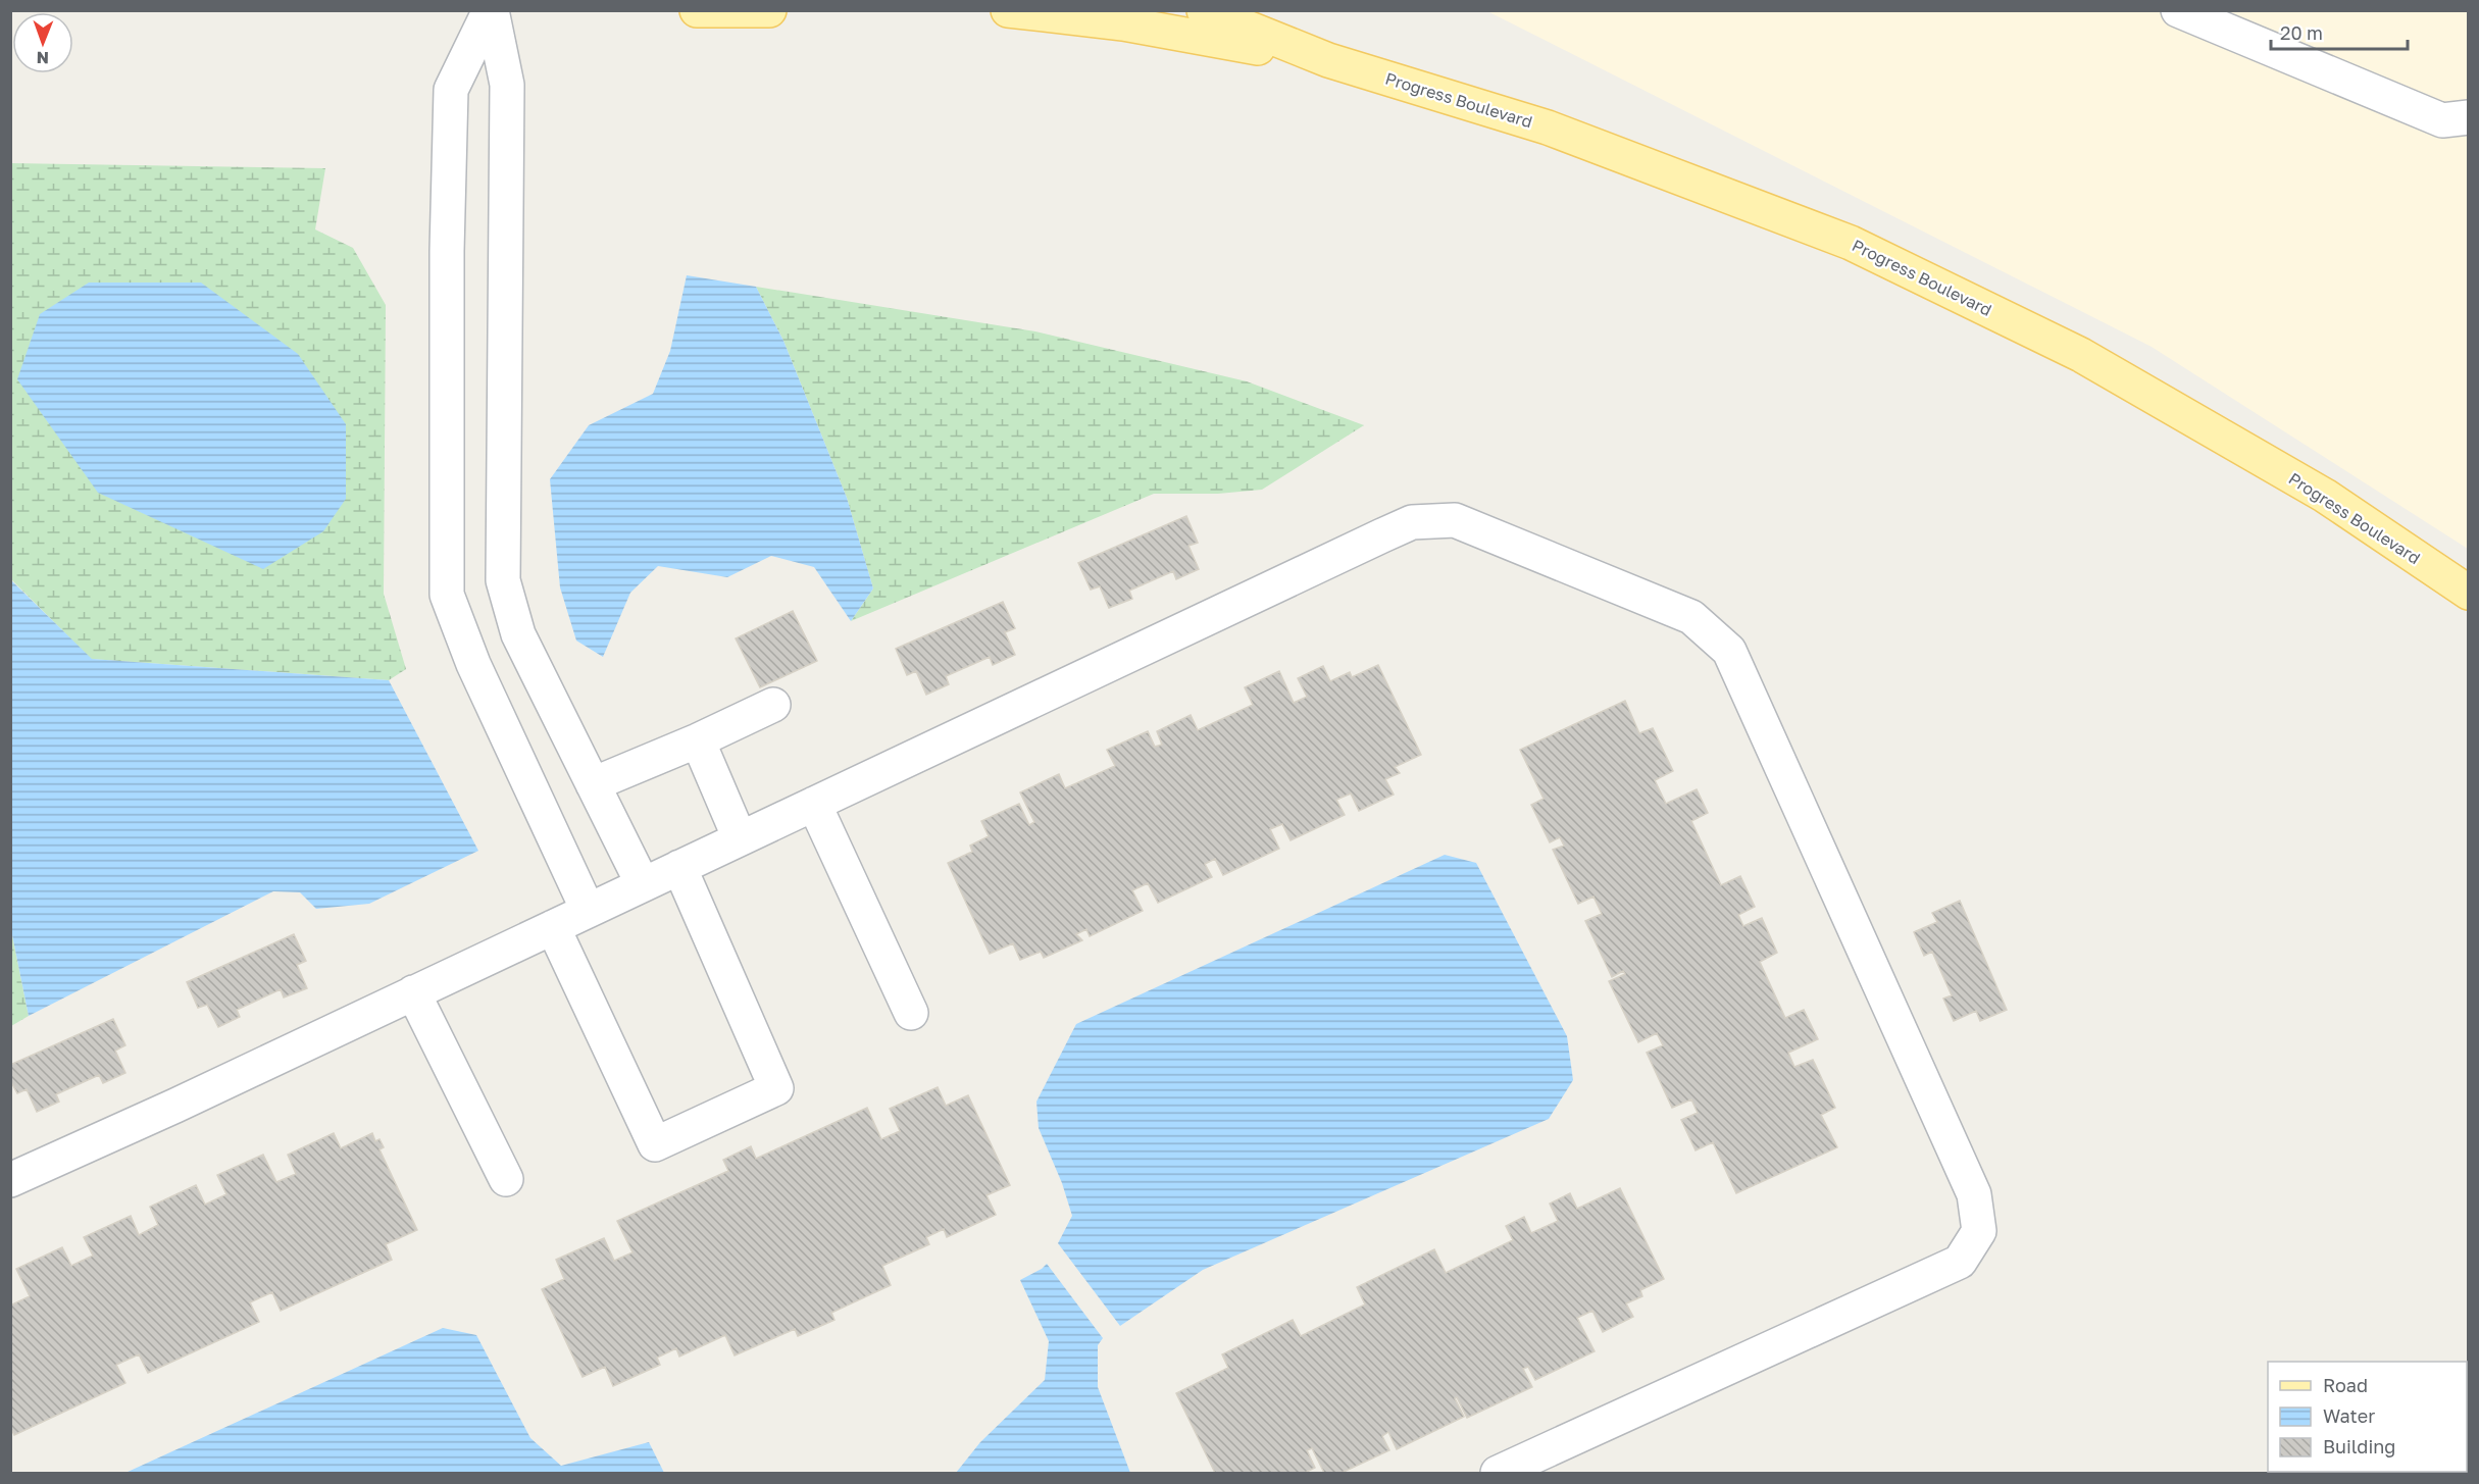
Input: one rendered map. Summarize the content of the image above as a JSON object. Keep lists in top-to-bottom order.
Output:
{
  "streets": {
    "main road": ["Progress Boulevard"]
  },
  "legend": ["Road", "Water", "Building"],
  "scale_bar": "20 m",
  "north": "bottom"
}
